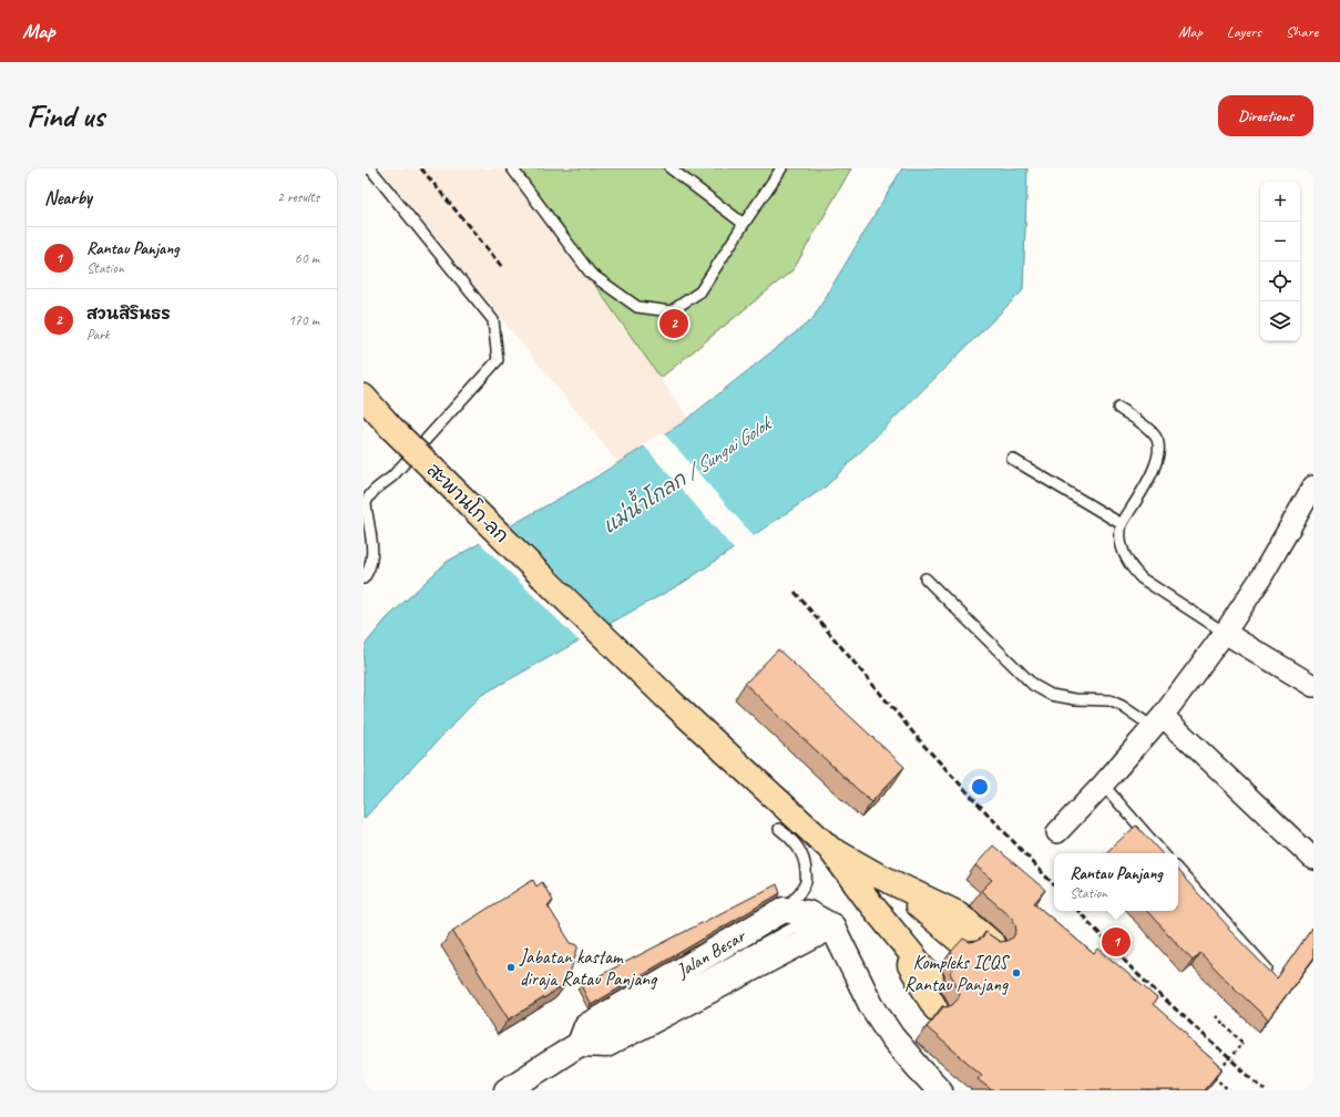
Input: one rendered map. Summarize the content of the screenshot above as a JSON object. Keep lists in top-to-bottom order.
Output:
{
  "streets": {
    "highway": ["สะพานโก-ลก"],
    "main road": ["Jalan Besar"]
  },
  "water": ["แม่น้ำโกลก / Sungai Golok"],
  "places": ["Jabatan kastam diraja Ratau Panjang", "Kompleks ICQS Rantau Panjang"],
  "page": {
    "header": "Map",
    "nav": ["Map", "Layers", "Share"],
    "buttons": "Directions",
    "title": "Find us",
    "heading": ["Nearby", "2 results"],
    "map_buttons": ["+", "−"],
    "list": [
      {
        "mark": "1",
        "name": "Rantau Panjang",
        "note": "Station",
        "value": "60 m"
      },
      {
        "mark": "2",
        "name": "สวนสิรินธร",
        "note": "Park",
        "value": "170 m"
      }
    ],
    "pins": ["2", "1"],
    "popup": ["Rantau Panjang", "Station"]
  }
}
